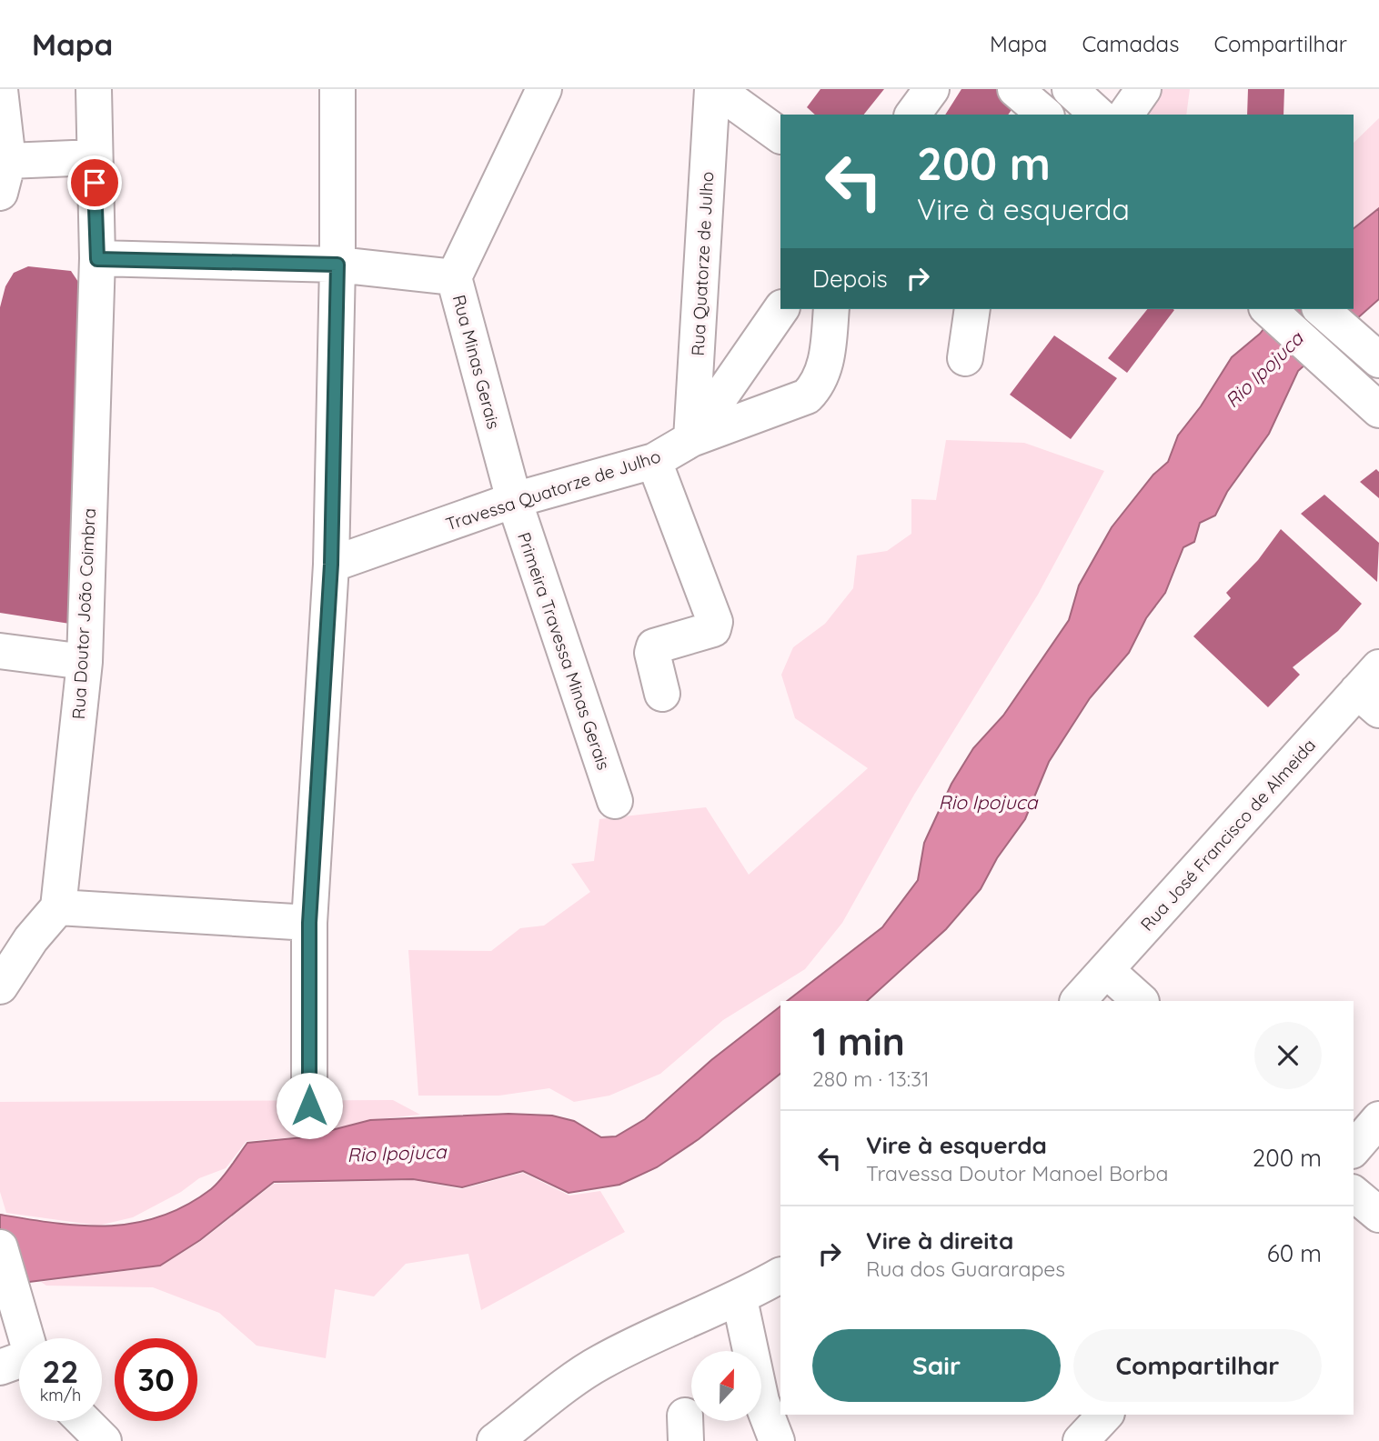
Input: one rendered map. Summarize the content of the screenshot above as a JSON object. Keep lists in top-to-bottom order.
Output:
{
  "streets": {
    "street": [
      "Rua Quatorze de Julho",
      "Rua Minas Gerais",
      "Travessa Quatorze de Julho",
      "Rua Doutor João Coimbra",
      "Primeira Travessa Minas Gerais",
      "Rua José Francisco de Almeida"
    ]
  },
  "crossings": [
    ["Rua Quatorze de Julho", "Travessa Quatorze de Julho"],
    ["Rua Minas Gerais", "Travessa Quatorze de Julho"],
    ["Rua Minas Gerais", "Primeira Travessa Minas Gerais"],
    ["Travessa Quatorze de Julho", "Primeira Travessa Minas Gerais"]
  ],
  "water": ["Rio Ipojuca"],
  "north": "top",
  "page": {
    "header": "Mapa",
    "nav": ["Mapa", "Camadas", "Compartilhar"],
    "turn": ["200 m", "Vire à esquerda"],
    "then": "Depois",
    "heading": ["1 min", "280 m · 13:31"],
    "list": [
      {
        "name": "Vire à esquerda",
        "note": "Travessa Doutor Manoel Borba",
        "value": "200 m"
      },
      {
        "name": "Vire à direita",
        "note": "Rua dos Guararapes",
        "value": "60 m"
      }
    ],
    "buttons": ["Sair", "Compartilhar"],
    "speed": "22 km/h",
    "limit": "30"
  }
}
